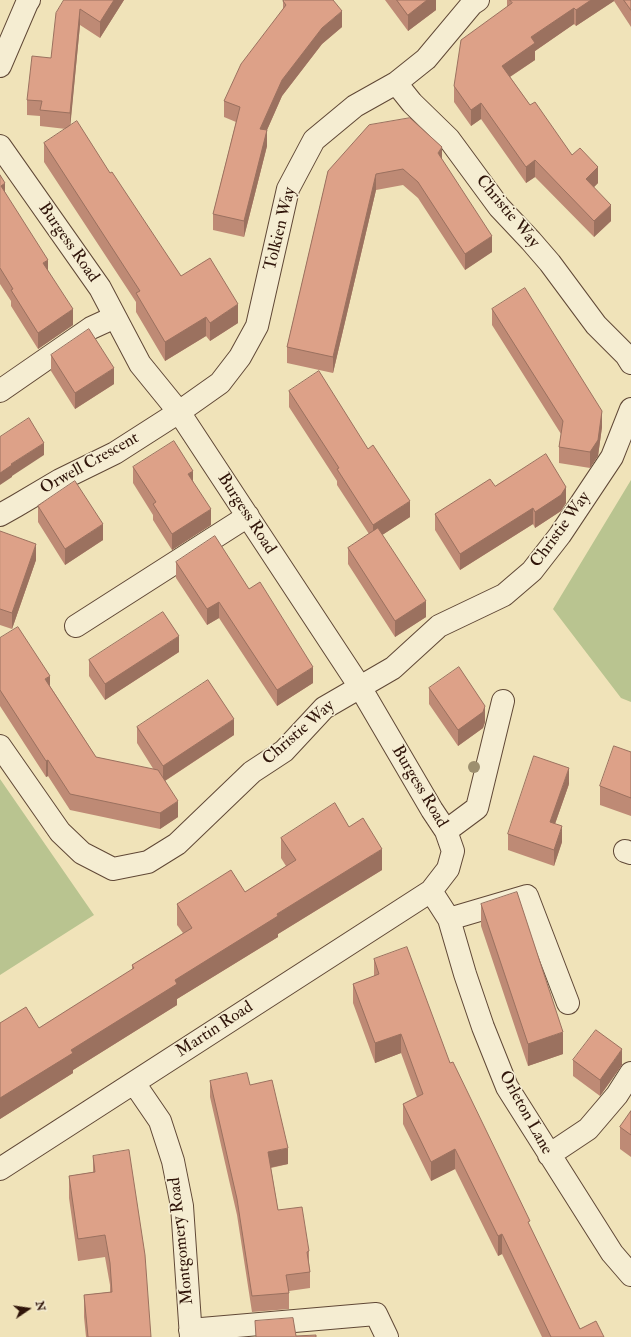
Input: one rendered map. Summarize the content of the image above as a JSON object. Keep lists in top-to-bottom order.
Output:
{
  "streets": {
    "street": [
      "Christie Way",
      "Tolkien Way",
      "Burgess Road",
      "Orwell Crescent",
      "Martin Road",
      "Orleton Lane",
      "Montgomery Road"
    ]
  },
  "crossings": [
    ["Christie Way", "Tolkien Way"],
    ["Christie Way", "Burgess Road"],
    ["Tolkien Way", "Burgess Road"],
    ["Tolkien Way", "Orwell Crescent"],
    ["Burgess Road", "Orwell Crescent"],
    ["Burgess Road", "Martin Road"],
    ["Burgess Road", "Orleton Lane"],
    ["Martin Road", "Orleton Lane"],
    ["Martin Road", "Montgomery Road"]
  ],
  "north": "right"
}
